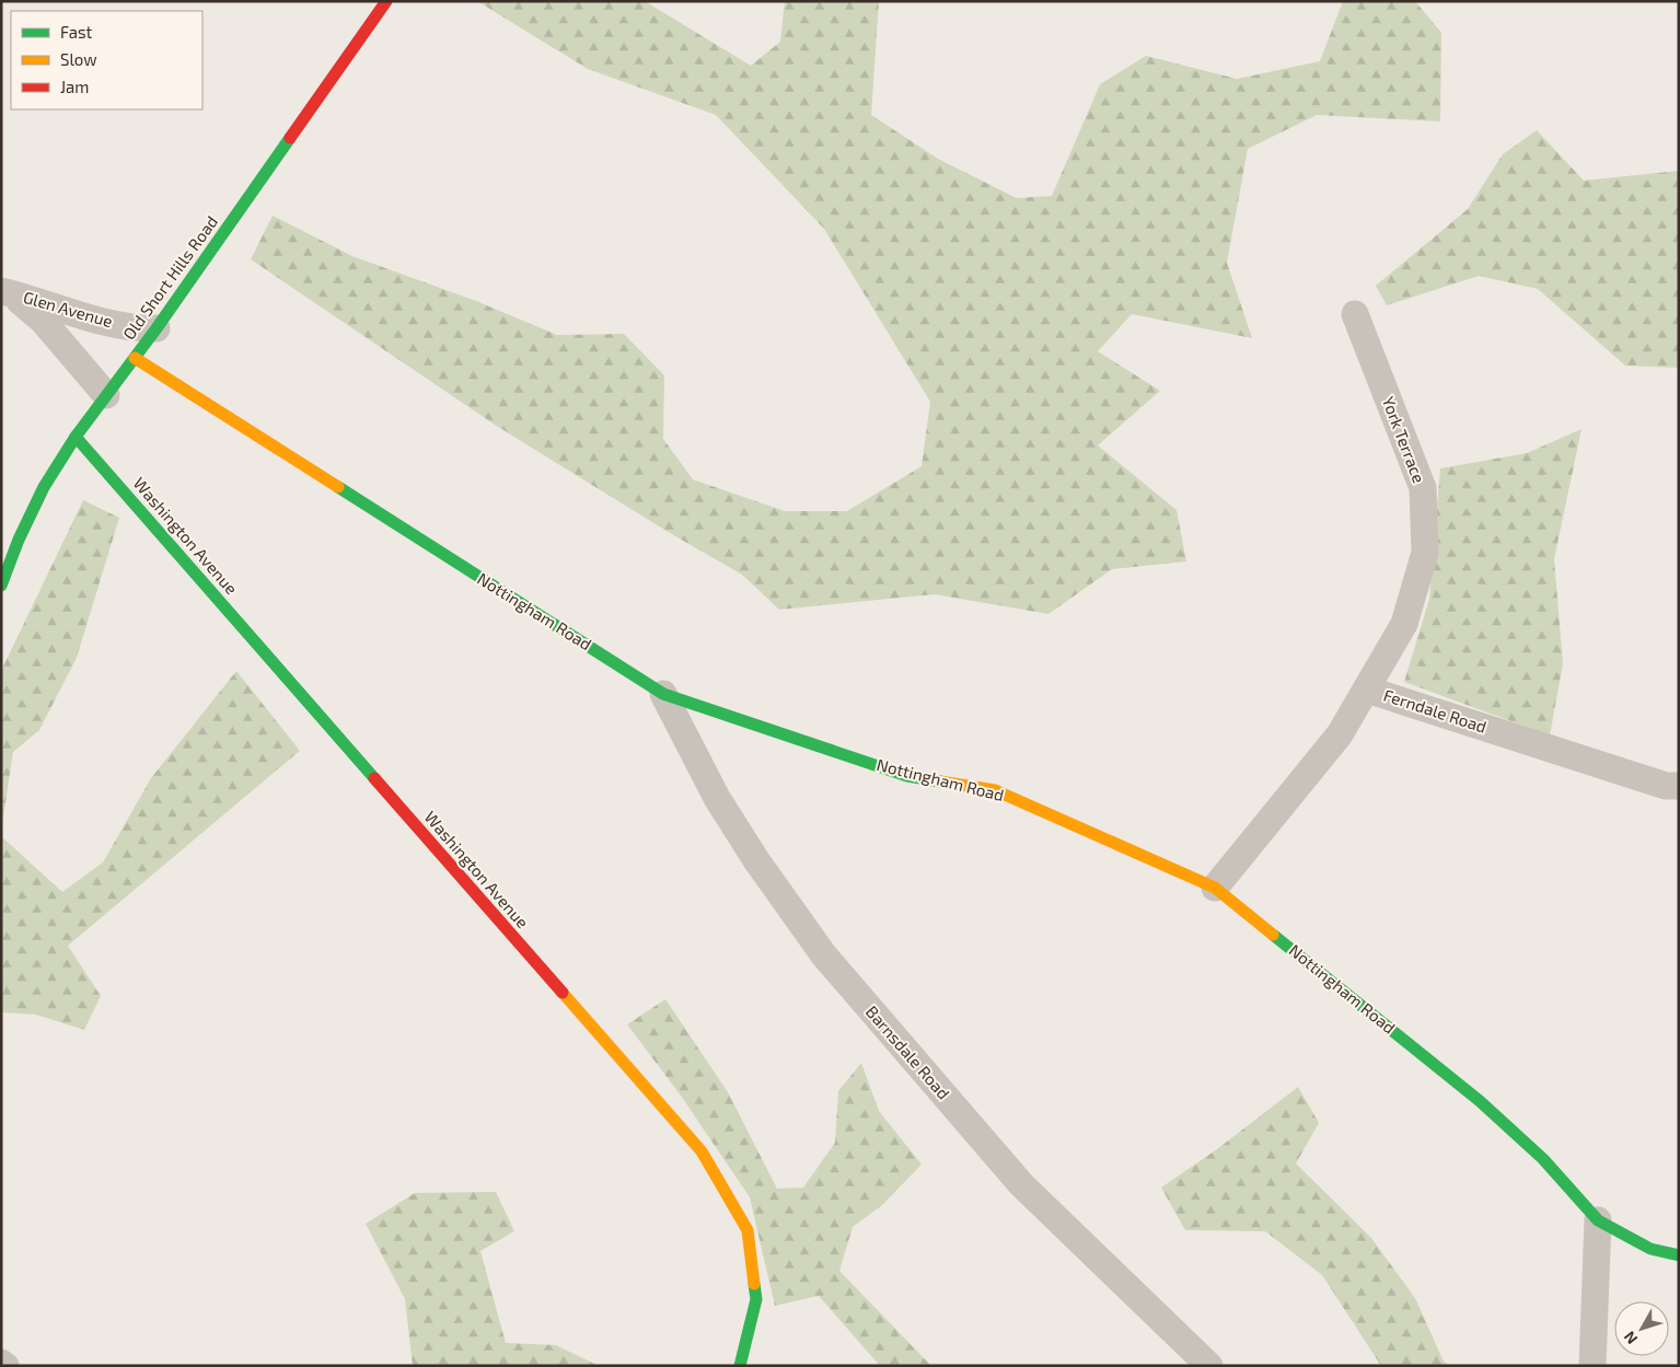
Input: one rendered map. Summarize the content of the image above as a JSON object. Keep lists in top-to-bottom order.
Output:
{
  "streets": {
    "street": [
      "Old Short Hills Road",
      "Glen Avenue",
      "York Terrace",
      "Washington Avenue",
      "Nottingham Road",
      "Ferndale Road",
      "Barnsdale Road"
    ]
  },
  "crossings": [
    ["Old Short Hills Road", "Glen Avenue"],
    ["Old Short Hills Road", "Washington Avenue"],
    ["Old Short Hills Road", "Nottingham Road"],
    ["York Terrace", "Ferndale Road"],
    ["Nottingham Road", "Ferndale Road"],
    ["Nottingham Road", "Barnsdale Road"]
  ],
  "legend": ["Fast", "Slow", "Jam"],
  "north": "bottom left"
}
